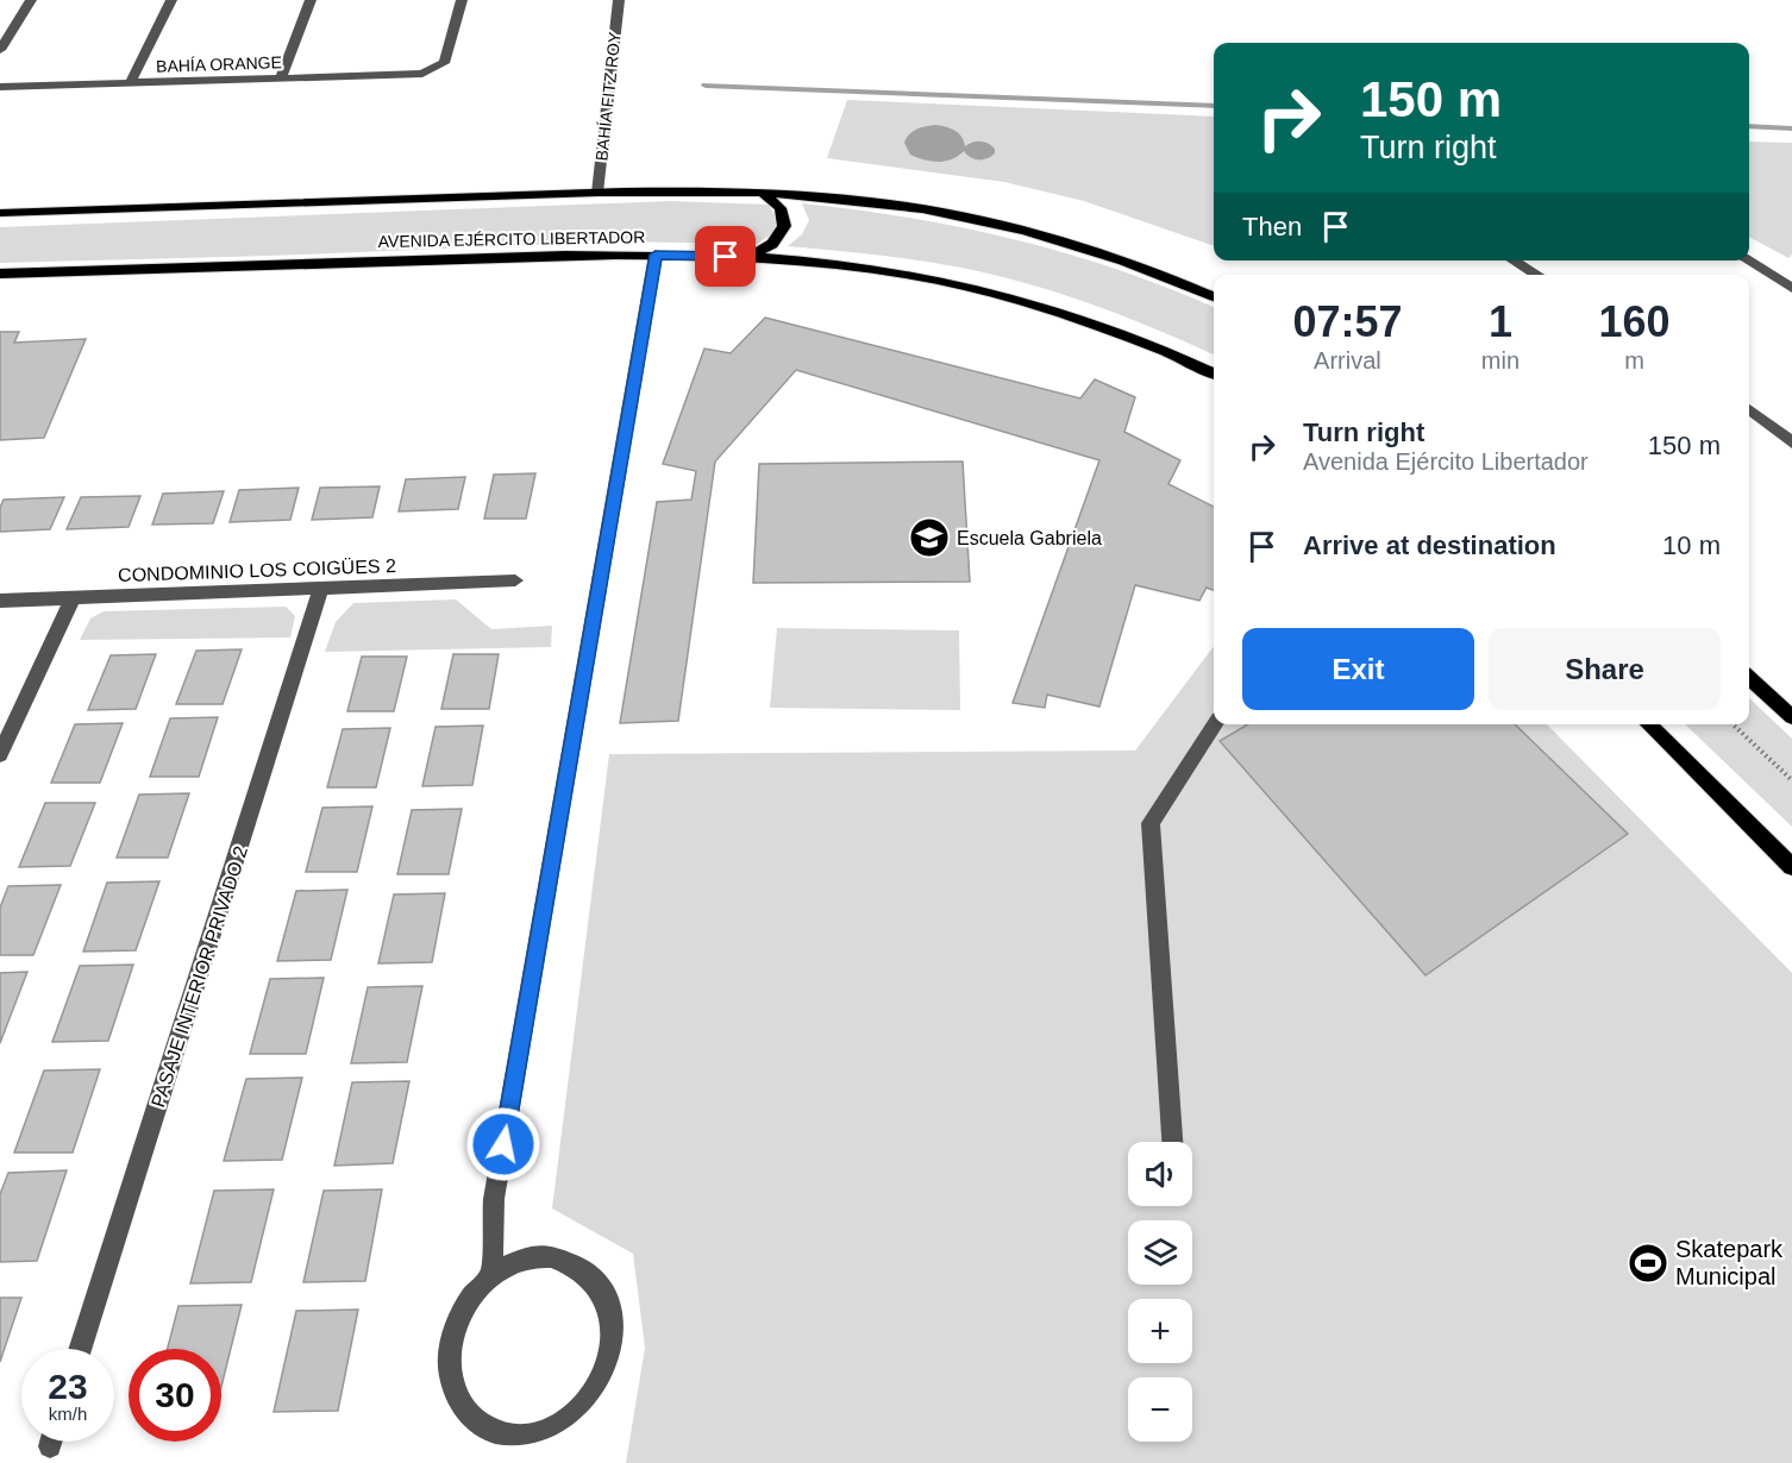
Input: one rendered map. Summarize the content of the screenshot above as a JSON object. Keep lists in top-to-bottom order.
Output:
{
  "streets": {
    "main road": ["AVENIDA EJÉRCITO LIBERTADOR"],
    "street": [
      "BAHÍA ORANGE",
      "BAHÍA FITZ ROY",
      "CONDOMINIO LOS COIGÜES 2",
      "PASAJE INTERIOR PRIVADO 2"
    ]
  },
  "crossings": [
    ["CONDOMINIO LOS COIGÜES 2", "PASAJE INTERIOR PRIVADO 2"]
  ],
  "places": {
    "school or university": ["Escuela Gabriela"],
    "sports": ["Skatepark Municipal"]
  },
  "page": {
    "turn": ["150 m", "Turn right"],
    "then": "Then",
    "eta": [
      "07:57",
      "Arrival",
      "1",
      "min",
      "160",
      "m"
    ],
    "list": [
      {
        "name": "Turn right",
        "note": "Avenida Ejército Libertador",
        "value": "150 m"
      },
      {
        "name": "Arrive at destination",
        "value": "10 m"
      }
    ],
    "buttons": ["Exit", "Share"],
    "map_buttons": ["+", "−"],
    "speed": "23 km/h",
    "limit": "30"
  }
}
